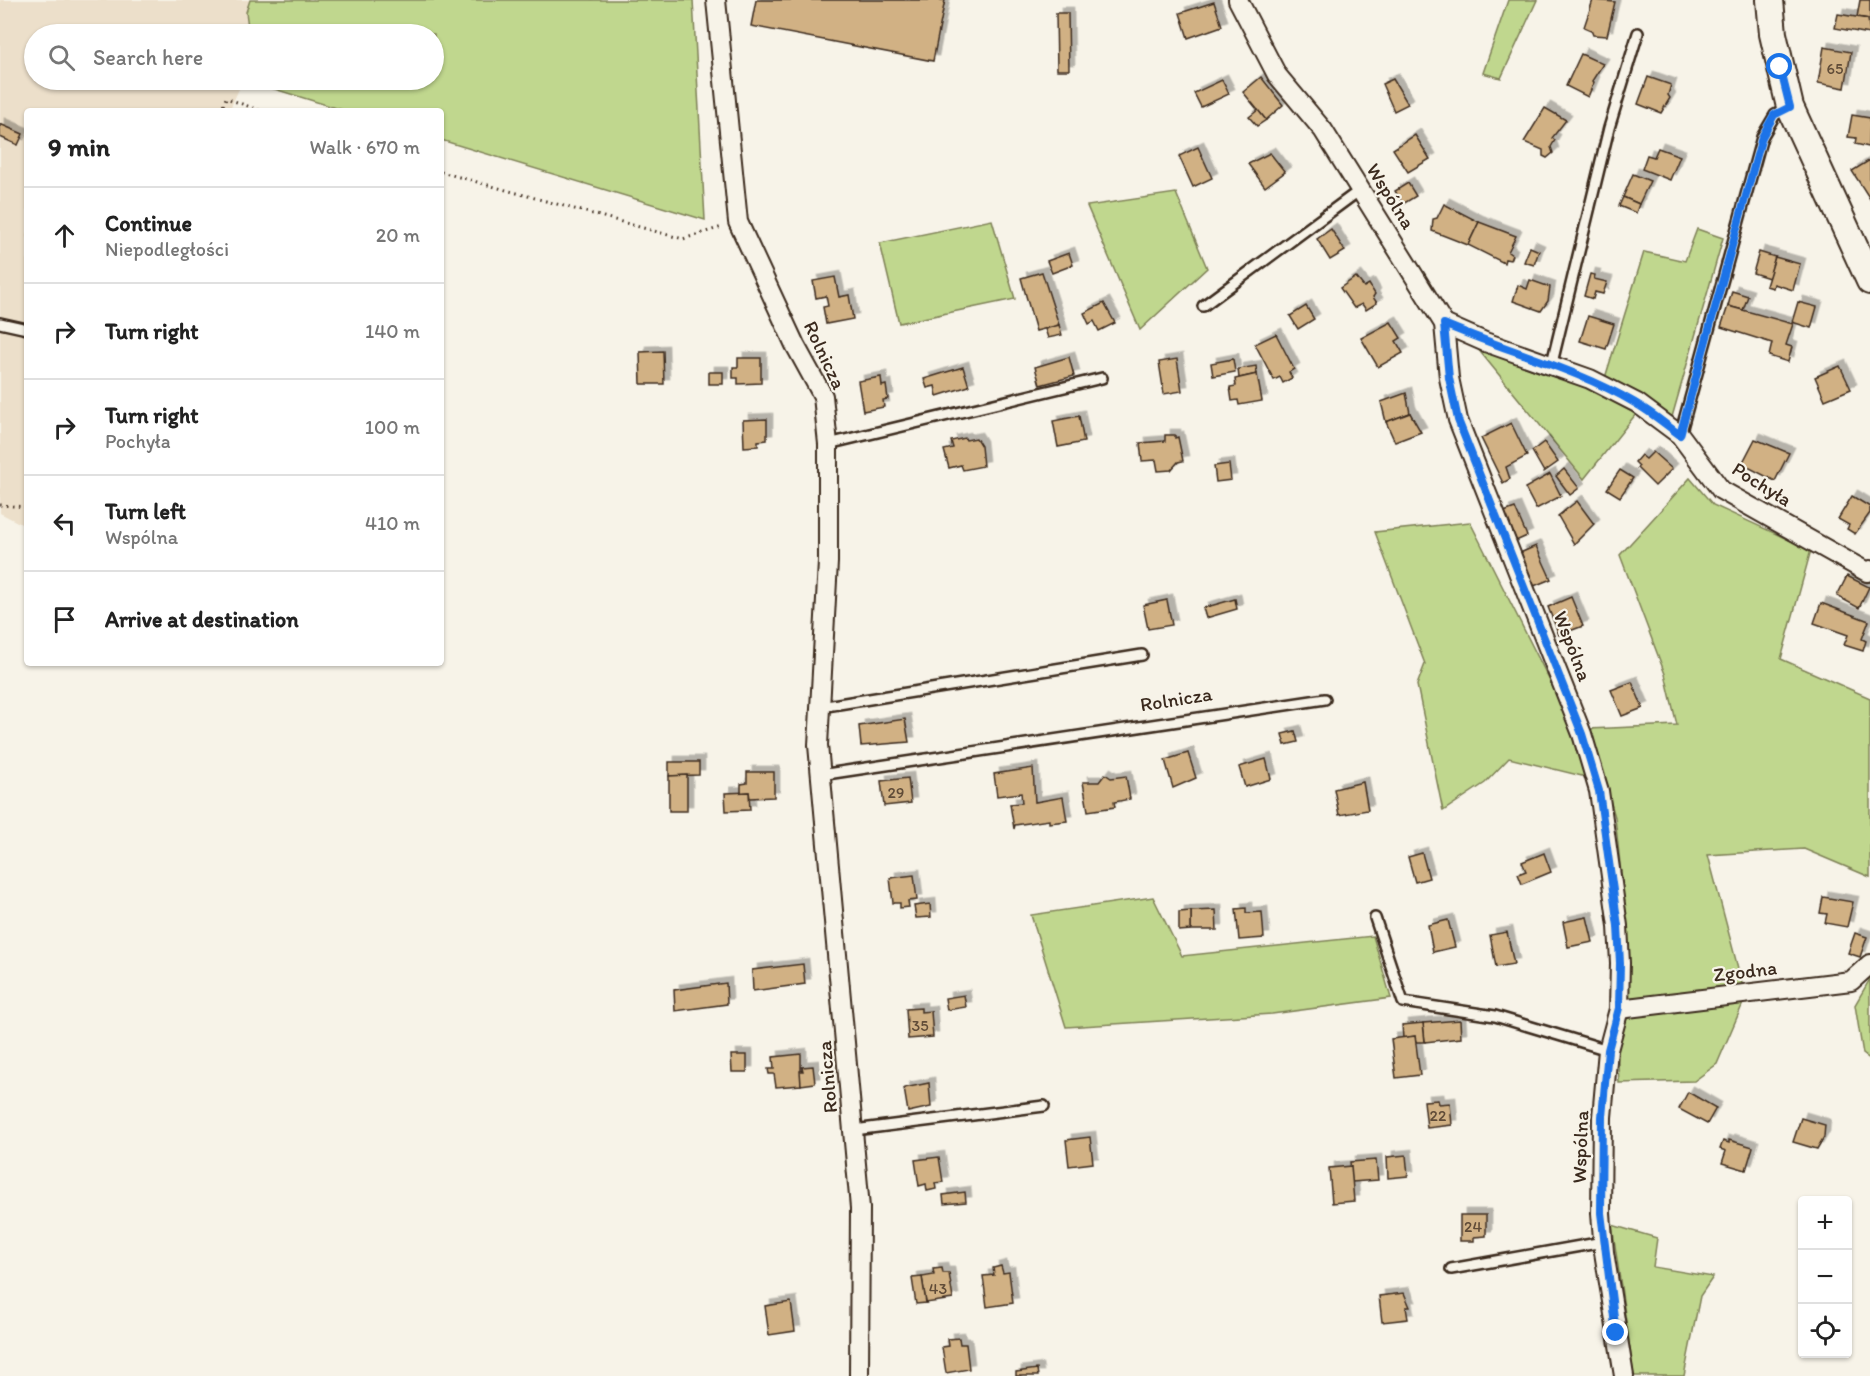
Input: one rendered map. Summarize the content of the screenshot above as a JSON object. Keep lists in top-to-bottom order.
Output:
{
  "streets": {
    "street": [
      "Wspólna",
      "Rolnicza",
      "Pochyła",
      "Zgodna"
    ]
  },
  "crossings": [
    ["Wspólna", "Pochyła"],
    ["Wspólna", "Zgodna"]
  ],
  "house_numbers": [
    "65",
    "29",
    "35",
    "22",
    "24",
    "43"
  ],
  "page": {
    "search": "Search here",
    "heading": ["9 min", "Walk · 670 m"],
    "list": [
      ["Continue", "Niepodległości", "20 m"],
      ["Turn right", "140 m"],
      ["Turn right", "Pochyła", "100 m"],
      ["Turn left", "Wspólna", "410 m"],
      "Arrive at destination"
    ],
    "map_buttons": ["+", "−"]
  }
}
